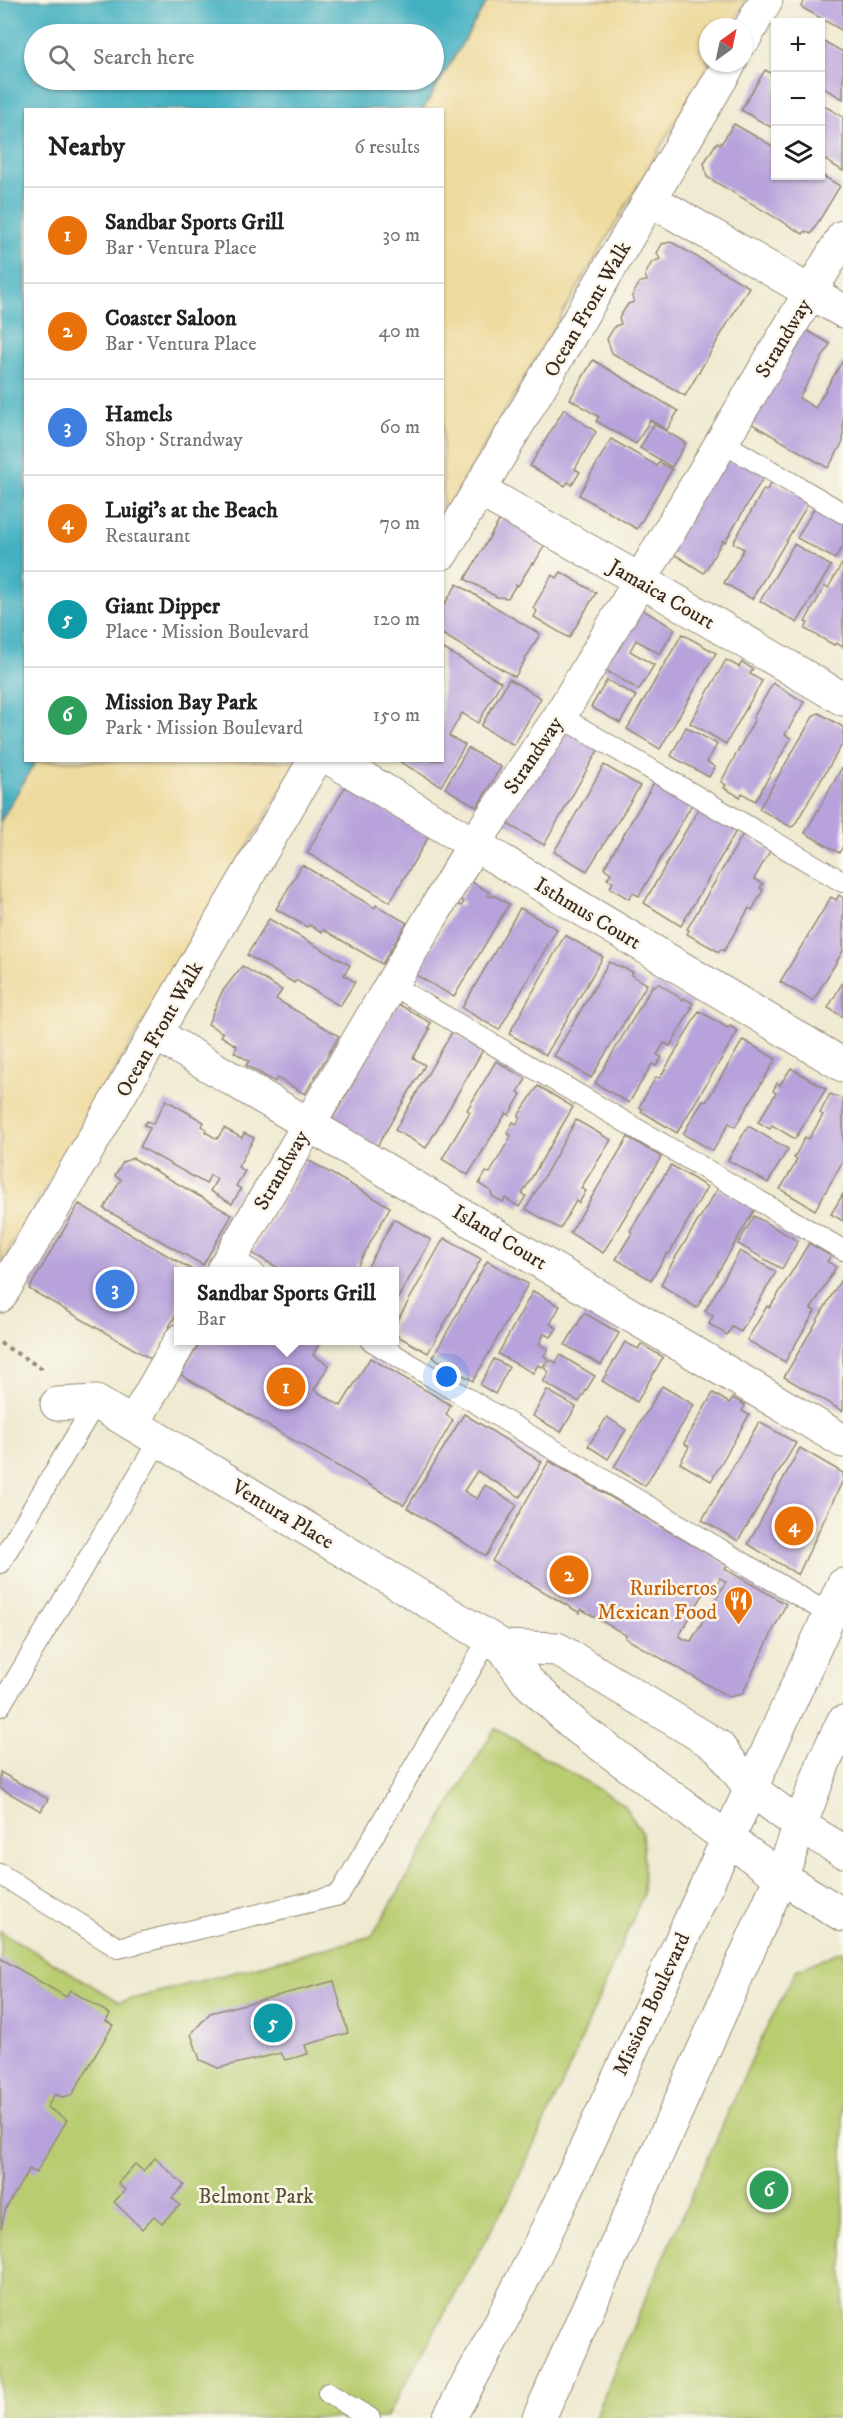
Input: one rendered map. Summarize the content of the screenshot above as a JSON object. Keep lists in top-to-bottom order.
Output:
{
  "streets": {
    "street": [
      "Ocean Front Walk",
      "Strandway",
      "Jamaica Court",
      "Isthmus Court",
      "Island Court",
      "Ventura Place",
      "Mission Boulevard"
    ]
  },
  "crossings": [
    ["Ocean Front Walk", "Jamaica Court"],
    ["Ocean Front Walk", "Island Court"],
    ["Strandway", "Jamaica Court"],
    ["Strandway", "Isthmus Court"],
    ["Strandway", "Island Court"],
    ["Ventura Place", "Mission Boulevard"]
  ],
  "parks": ["Belmont Park"],
  "places": {
    "restaurant": ["Ruribertos Mexican Food"]
  },
  "north": "top right",
  "page": {
    "map_buttons": ["+", "−"],
    "search": "Search here",
    "heading": ["Nearby", "6 results"],
    "list": [
      {
        "mark": "1",
        "name": "Sandbar Sports Grill",
        "note": "Bar · Ventura Place",
        "value": "30 m"
      },
      {
        "mark": "2",
        "name": "Coaster Saloon",
        "note": "Bar · Ventura Place",
        "value": "40 m"
      },
      {
        "mark": "3",
        "name": "Hamels",
        "note": "Shop · Strandway",
        "value": "60 m"
      },
      {
        "mark": "4",
        "name": "Luigi's at the Beach",
        "note": "Restaurant",
        "value": "70 m"
      },
      {
        "mark": "5",
        "name": "Giant Dipper",
        "note": "Place · Mission Boulevard",
        "value": "120 m"
      },
      {
        "mark": "6",
        "name": "Mission Bay Park",
        "note": "Park · Mission Boulevard",
        "value": "150 m"
      }
    ],
    "popup": ["Sandbar Sports Grill", "Bar"],
    "pins": [
      "3",
      "1",
      "4",
      "2",
      "5",
      "6"
    ]
  }
}
